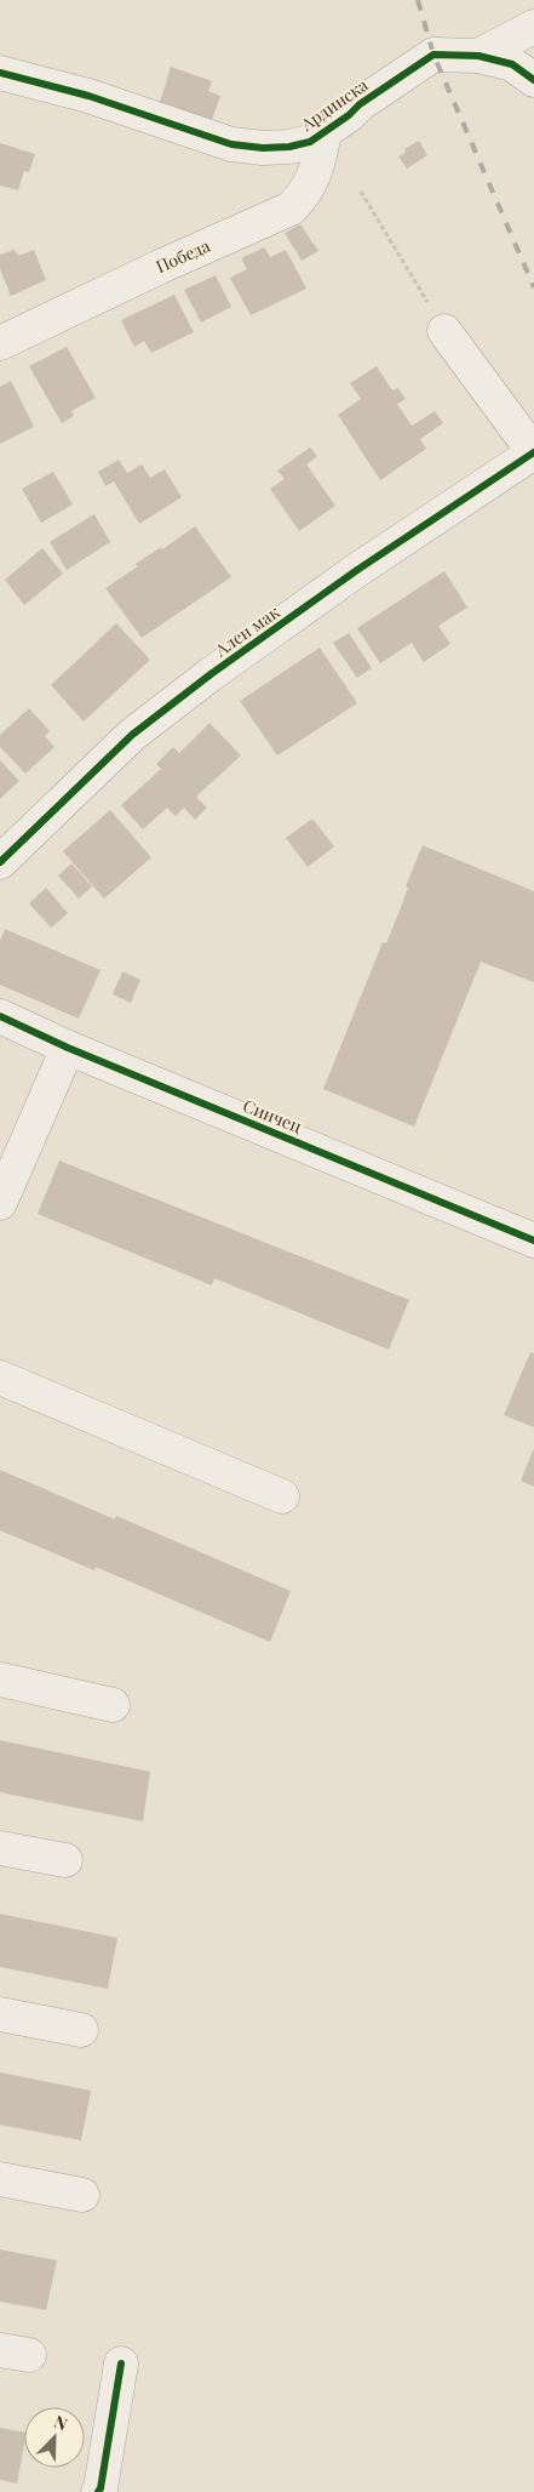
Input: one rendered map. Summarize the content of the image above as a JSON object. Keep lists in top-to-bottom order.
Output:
{
  "streets": {
    "street": [
      "Ардинска",
      "Победа",
      "Ален мак",
      "Синчец"
    ]
  },
  "crossings": [
    ["Ардинска", "Победа"]
  ],
  "north": "top right"
}
